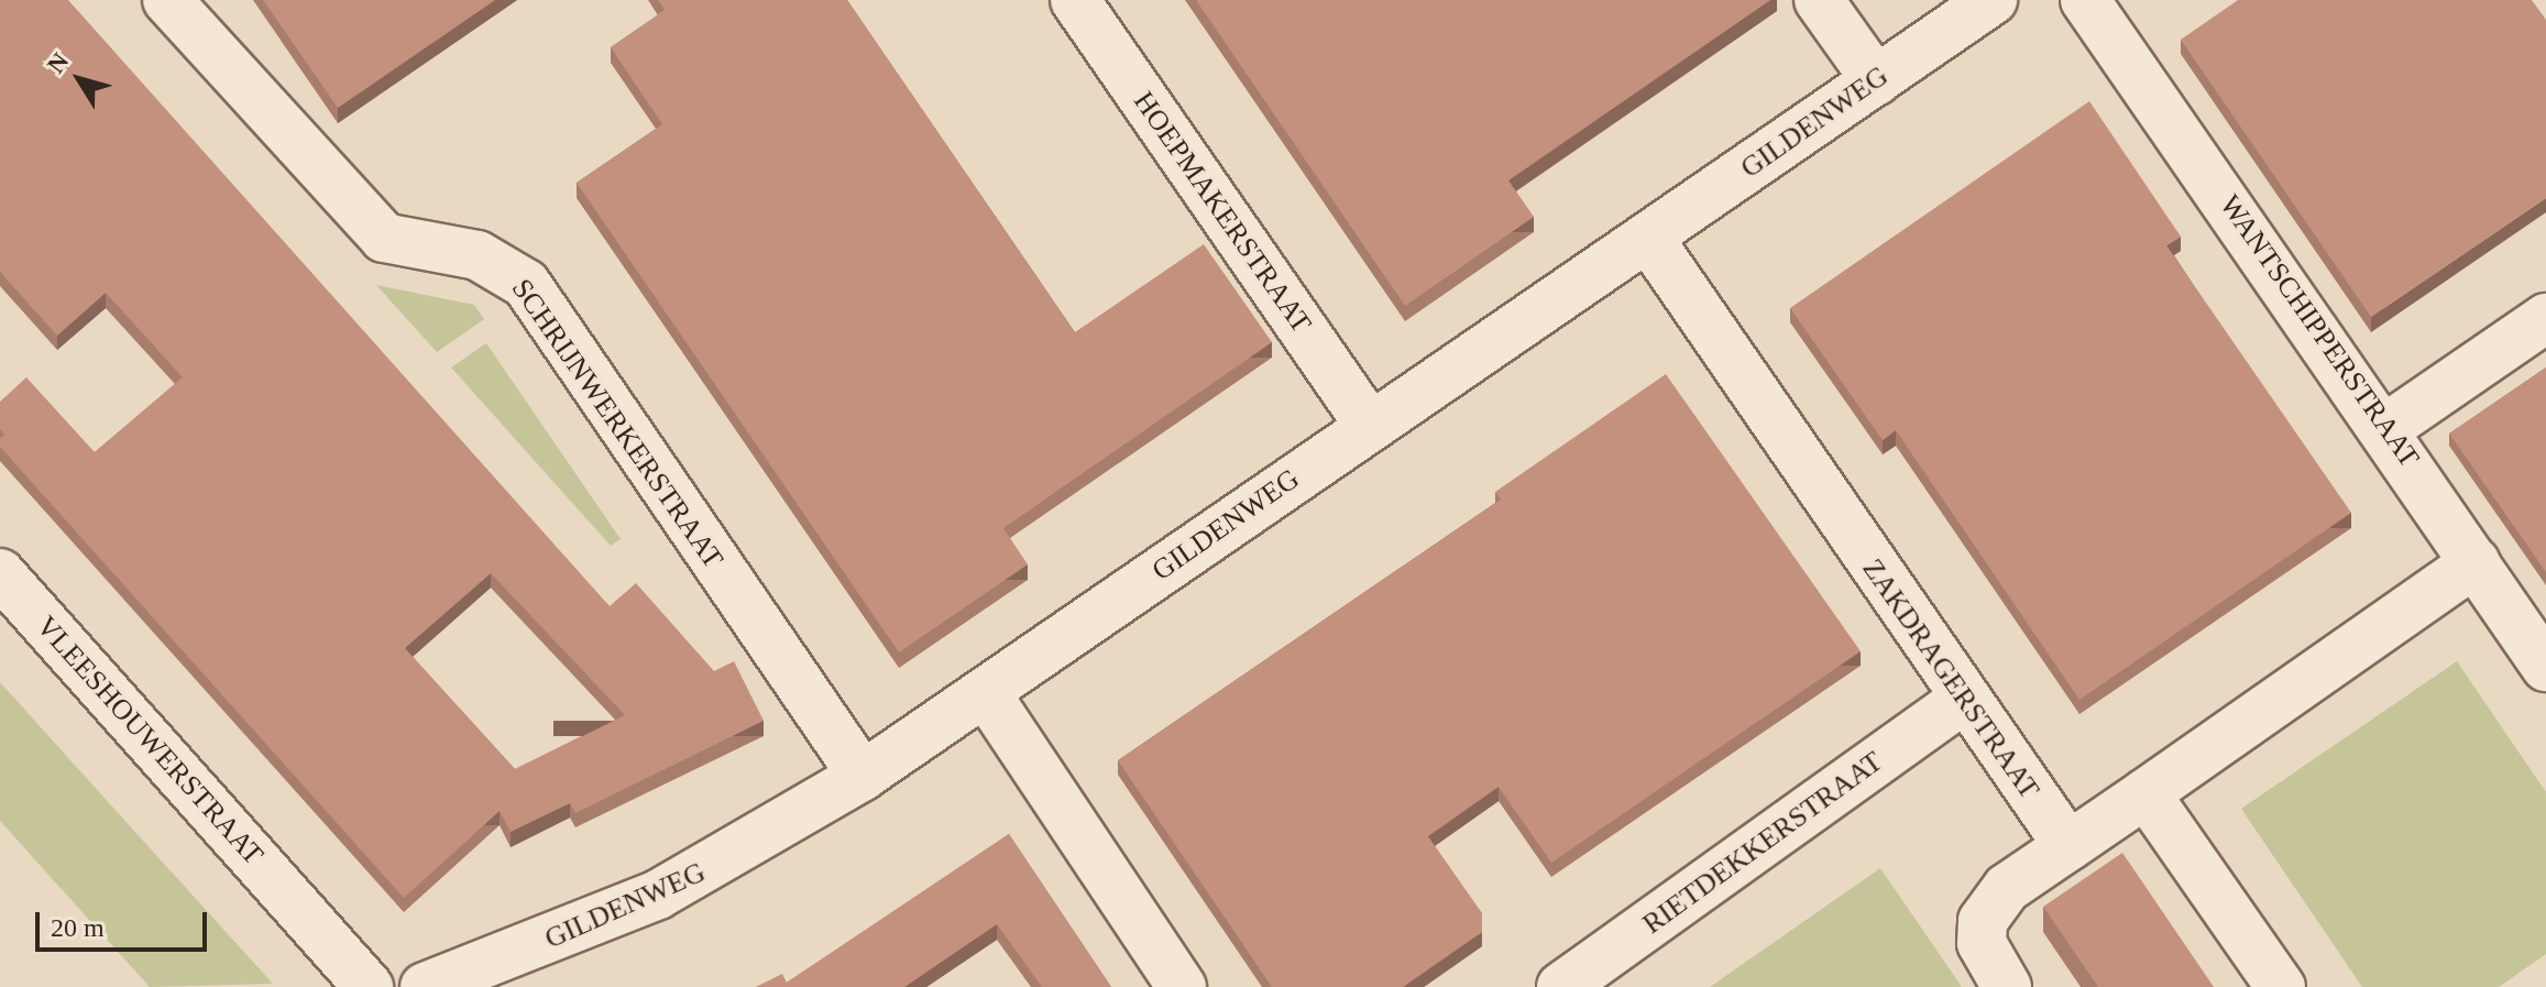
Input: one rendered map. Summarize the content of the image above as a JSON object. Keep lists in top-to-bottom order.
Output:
{
  "streets": {
    "street": [
      "GILDENWEG",
      "HOEPMAKERSTRAAT",
      "WANTSCHIPPERSTRAAT",
      "SCHRIJNWERKERSTRAAT",
      "ZAKDRAGERSTRAAT",
      "VLEESHOUWERSTRAAT",
      "RIETDEKKERSTRAAT"
    ]
  },
  "crossings": [
    ["GILDENWEG", "HOEPMAKERSTRAAT"],
    ["GILDENWEG", "SCHRIJNWERKERSTRAAT"],
    ["GILDENWEG", "ZAKDRAGERSTRAAT"],
    ["ZAKDRAGERSTRAAT", "RIETDEKKERSTRAAT"]
  ],
  "scale_bar": "20 m",
  "north": "top left"
}
